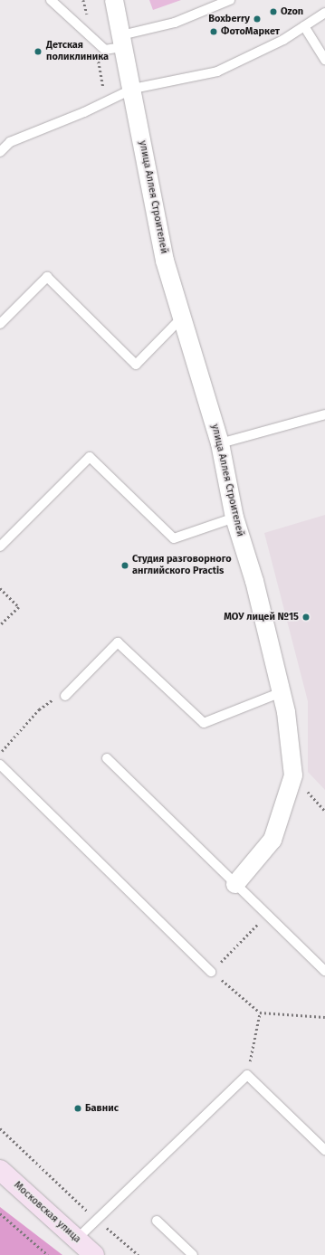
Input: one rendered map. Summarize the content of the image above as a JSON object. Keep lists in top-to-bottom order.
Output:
{
  "streets": {
    "street": ["улица Аллея Строителей", "Московская улица"]
  },
  "places": [
    "Ozon",
    "Boxberry",
    "ФотоМаркет",
    "Детская поликлиника",
    "Студия разговорного английского Practis",
    "МОУ лицей №15",
    "Бавнис"
  ]
}
